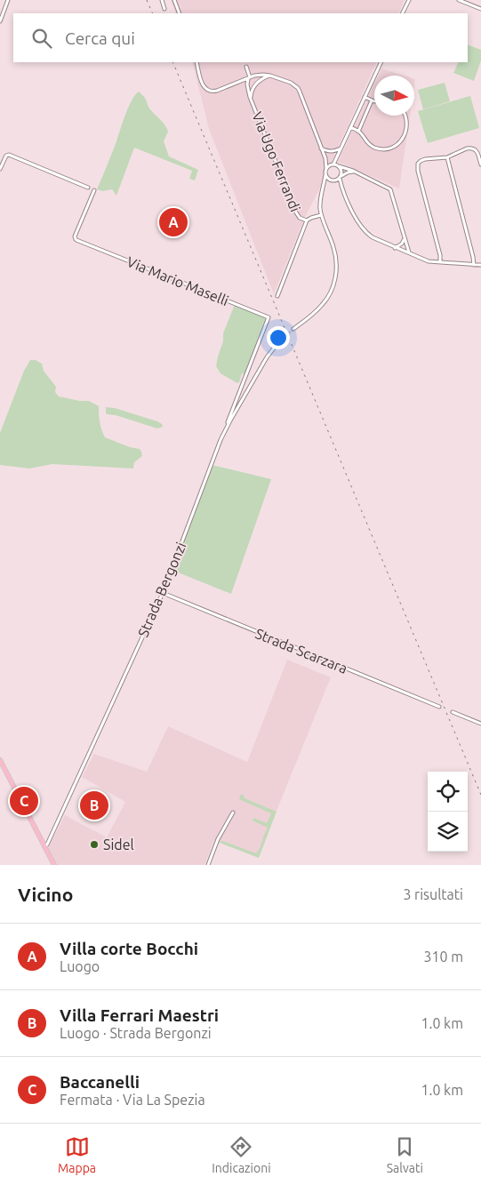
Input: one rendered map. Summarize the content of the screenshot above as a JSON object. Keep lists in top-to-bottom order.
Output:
{
  "streets": {
    "street": [
      "Via Ugo Ferrandi",
      "Via Mario Maselli",
      "Strada Bergonzi",
      "Strada Scarzara"
    ]
  },
  "crossings": [
    ["Via Mario Maselli", "Strada Bergonzi"],
    ["Strada Bergonzi", "Strada Scarzara"]
  ],
  "places": ["Sidel"],
  "north": "right",
  "page": {
    "search": "Cerca qui",
    "pins": ["A", "C", "B"],
    "heading": ["Vicino", "3 risultati"],
    "list": [
      {
        "mark": "A",
        "name": "Villa corte Bocchi",
        "note": "Luogo",
        "value": "310 m"
      },
      {
        "mark": "B",
        "name": "Villa Ferrari Maestri",
        "note": "Luogo · Strada Bergonzi",
        "value": "1.0 km"
      },
      {
        "mark": "C",
        "name": "Baccanelli",
        "note": "Fermata · Via La Spezia",
        "value": "1.0 km"
      }
    ],
    "nav": ["Mappa", "Indicazioni", "Salvati"]
  }
}
